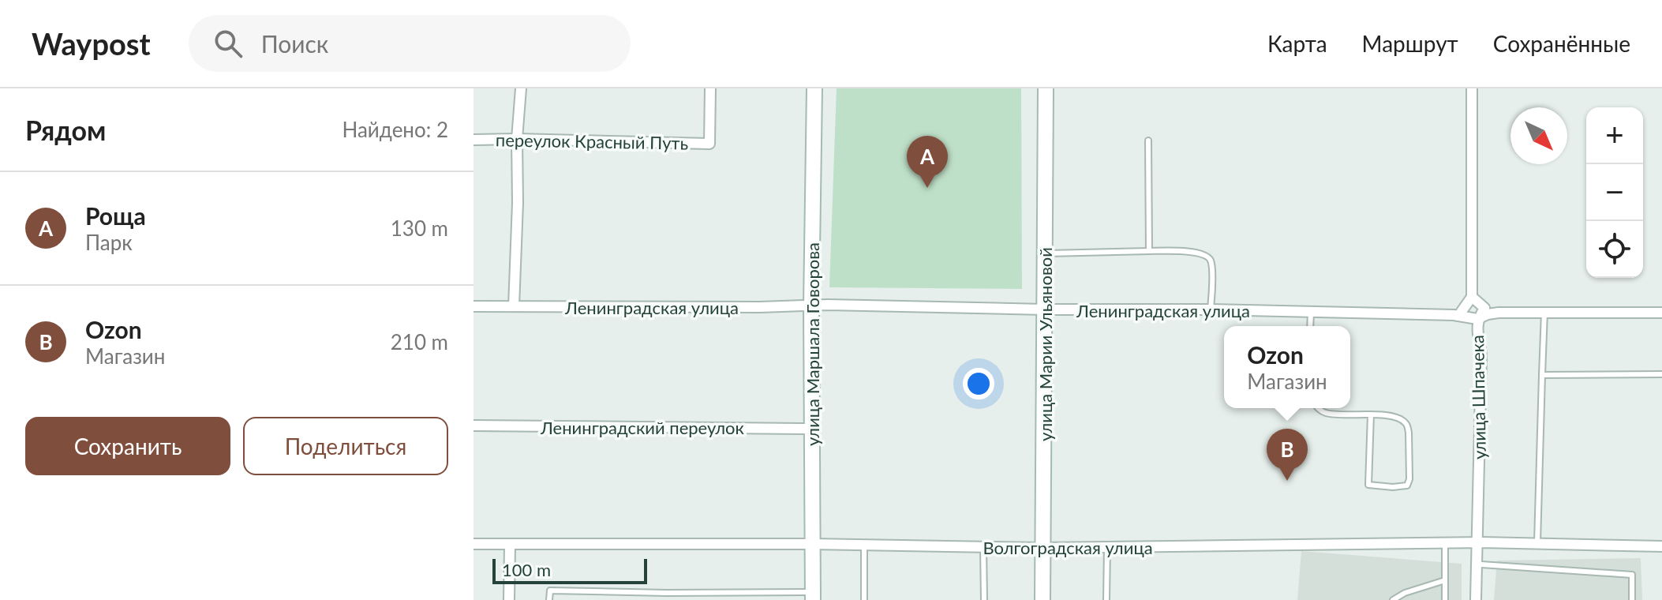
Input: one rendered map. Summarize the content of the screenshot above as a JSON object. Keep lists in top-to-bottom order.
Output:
{
  "streets": {
    "street": [
      "переулок Красный Путь",
      "Ленинградская улица",
      "улица Маршала Говорова",
      "улица Марии Ульяновой",
      "улица Шпачека",
      "Ленинградский переулок",
      "Волгоградская улица"
    ]
  },
  "crossings": [
    ["Ленинградская улица", "улица Маршала Говорова"],
    ["Ленинградская улица", "улица Марии Ульяновой"],
    ["Ленинградская улица", "улица Шпачека"],
    ["улица Маршала Говорова", "Ленинградский переулок"],
    ["улица Маршала Говорова", "Волгоградская улица"],
    ["улица Марии Ульяновой", "Волгоградская улица"],
    ["улица Шпачека", "Волгоградская улица"]
  ],
  "scale_bar": "100 m",
  "north": "bottom right",
  "page": {
    "header": "Waypost",
    "search": "Поиск",
    "nav": ["Карта", "Маршрут", "Сохранённые"],
    "heading": ["Рядом", "Найдено: 2"],
    "map_buttons": ["+", "−"],
    "pins": ["A", "B"],
    "list": [
      {
        "mark": "A",
        "name": "Роща",
        "note": "Парк",
        "value": "130 m"
      },
      {
        "mark": "B",
        "name": "Ozon",
        "note": "Магазин",
        "value": "210 m"
      }
    ],
    "popup": ["Ozon", "Магазин"],
    "buttons": ["Сохранить", "Поделиться"],
    "scale": "100 m"
  }
}
